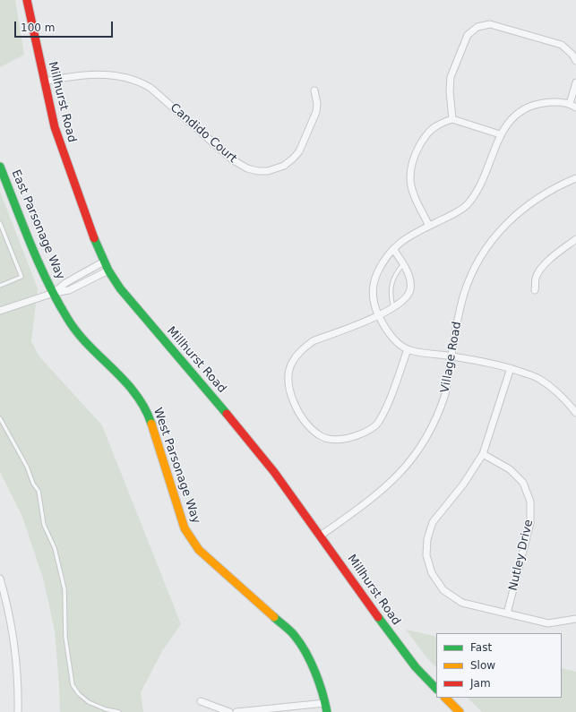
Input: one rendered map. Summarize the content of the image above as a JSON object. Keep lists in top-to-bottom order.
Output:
{
  "streets": {
    "street": [
      "Millhurst Road",
      "Candido Court",
      "East Parsonage Way",
      "Village Road",
      "West Parsonage Way",
      "Nutley Drive"
    ]
  },
  "crossings": [
    ["Millhurst Road", "Candido Court"],
    ["Millhurst Road", "Village Road"],
    ["East Parsonage Way", "West Parsonage Way"]
  ],
  "legend": ["Fast", "Slow", "Jam"],
  "scale_bar": "100 m"
}
